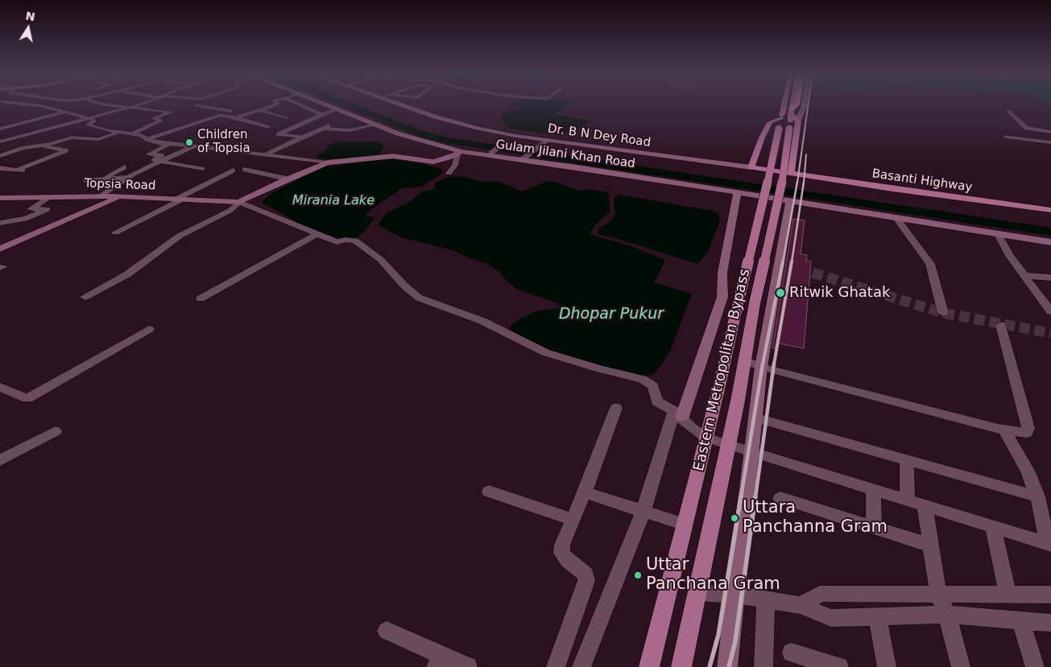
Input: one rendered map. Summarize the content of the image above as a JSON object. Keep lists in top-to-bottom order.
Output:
{
  "streets": {
    "main road": ["Basanti Highway", "Eastern Metropolitan Bypass"],
    "street": ["Dr. B N Dey Road", "Gulam Jilani Khan Road", "Topsia Road"]
  },
  "crossings": [
    ["Dr. B N Dey Road", "Basanti Highway"]
  ],
  "water": ["Mirania Lake", "Dhopar Pukur"],
  "places": [
    "Children of Topsia",
    "Ritwik Ghatak",
    "Uttara Panchanna Gram",
    "Uttar Panchana Gram"
  ],
  "north": "top"
}
